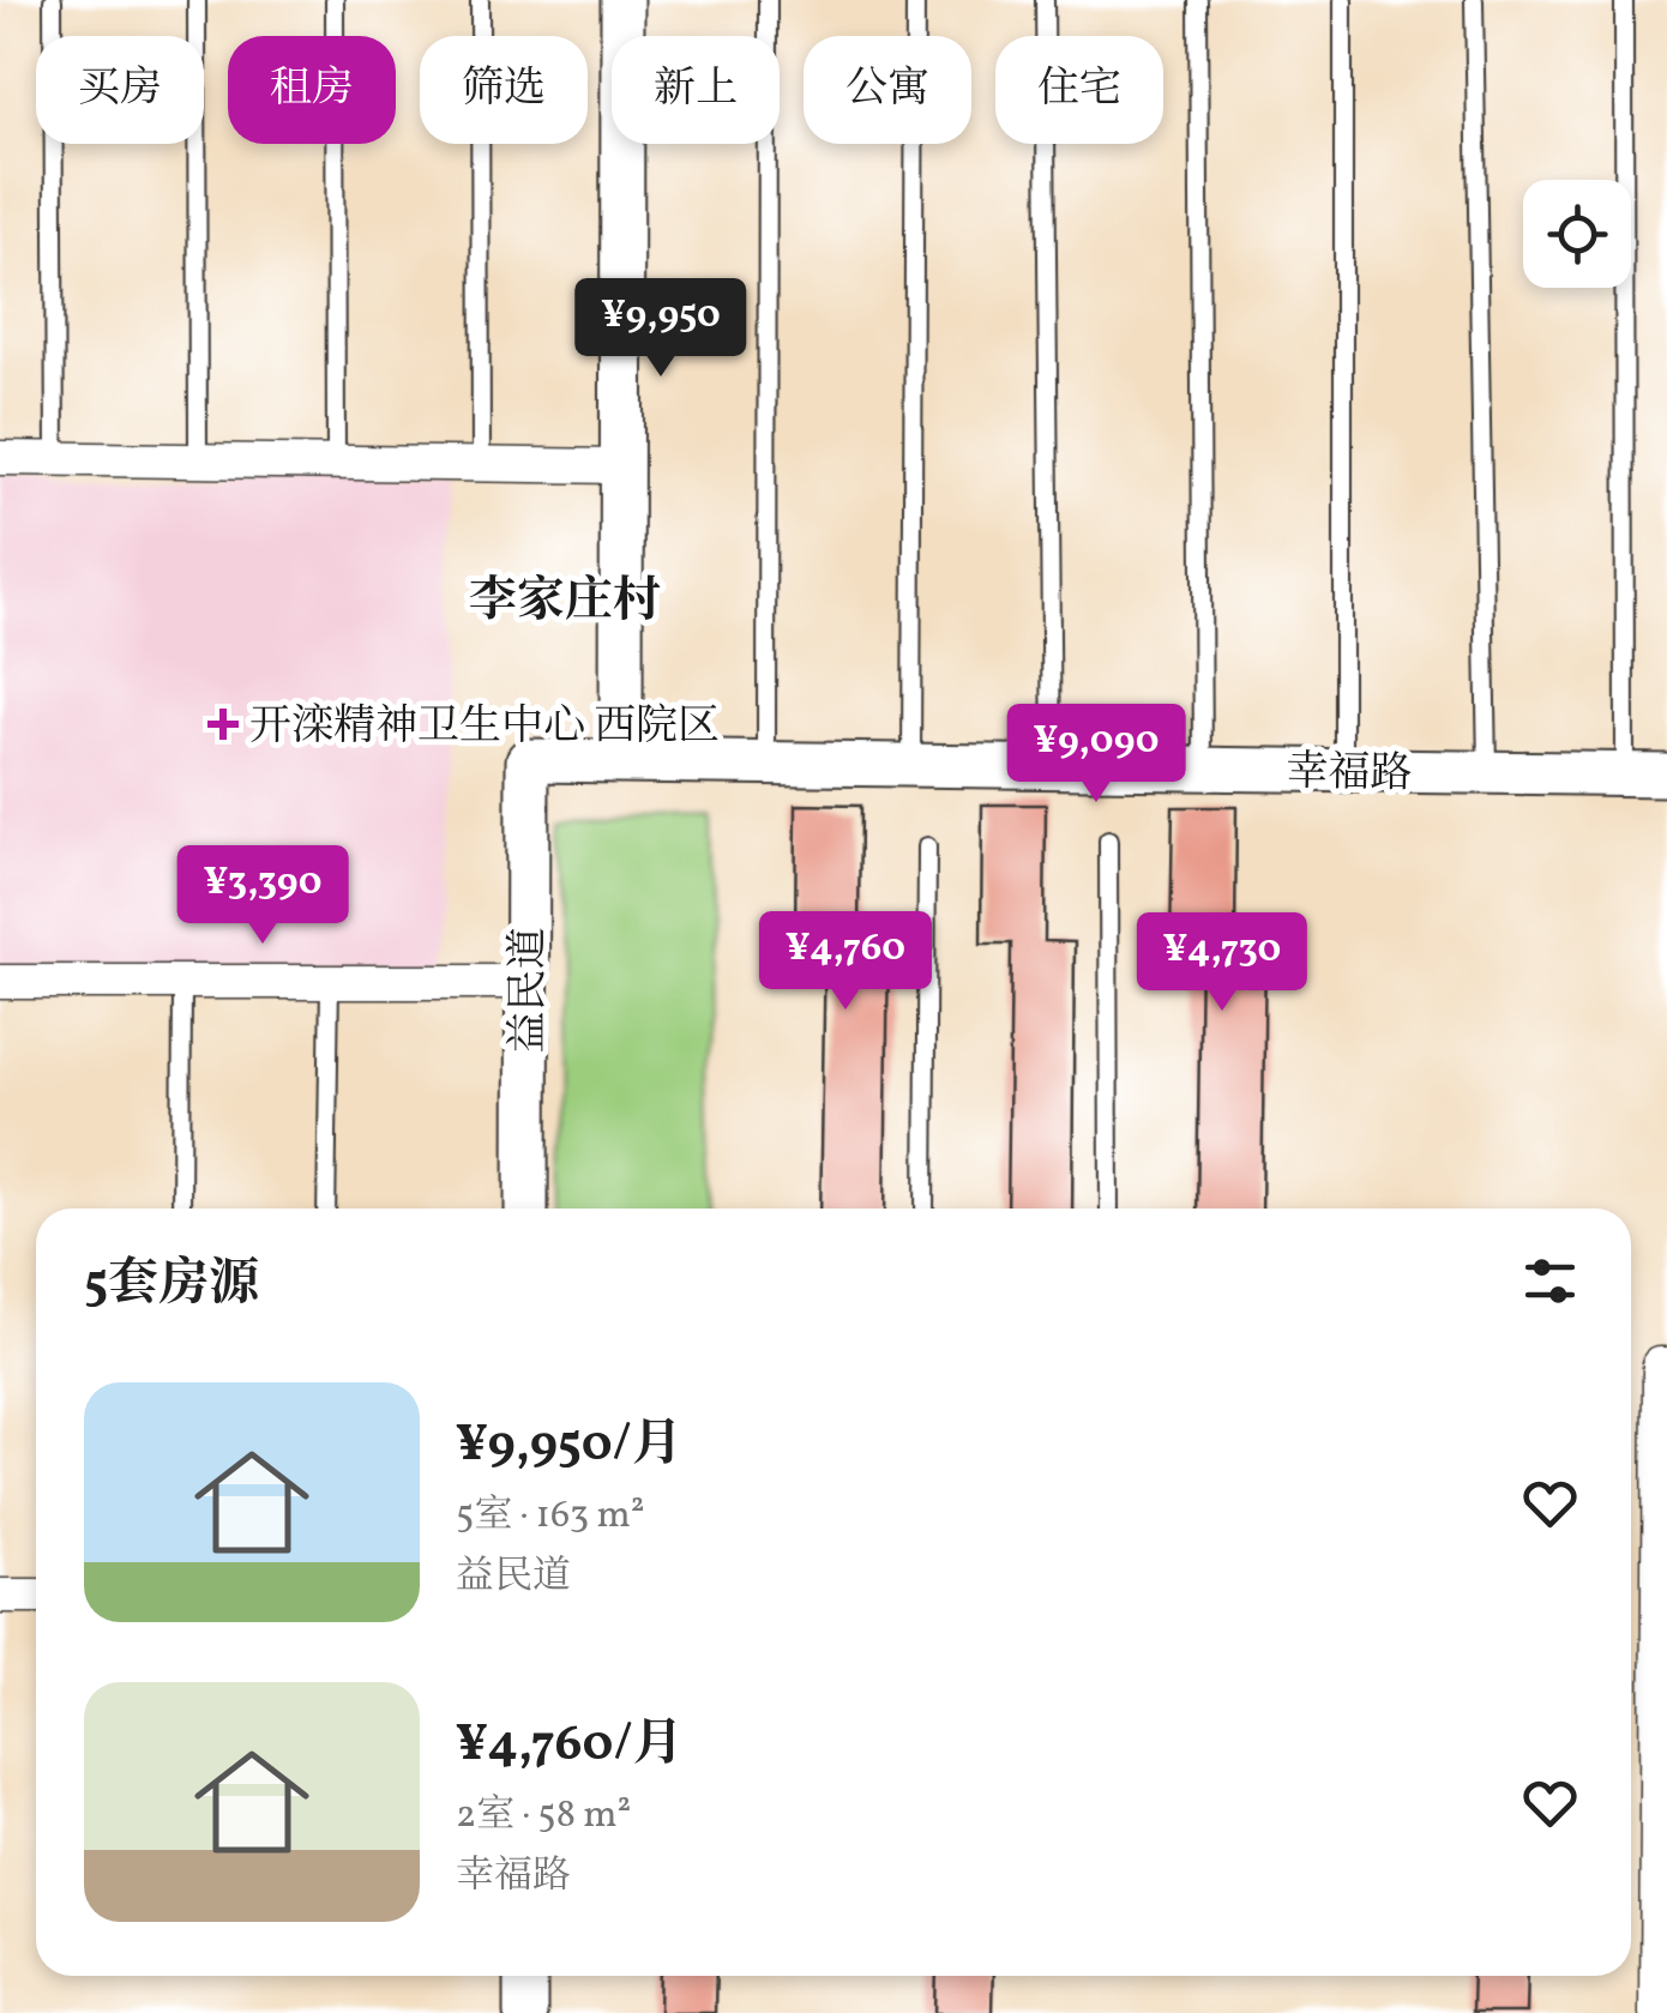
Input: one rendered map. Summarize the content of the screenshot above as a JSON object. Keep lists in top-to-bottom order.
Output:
{
  "streets": {
    "street": ["幸福路", "益民道"]
  },
  "crossings": [
    ["幸福路", "益民道"]
  ],
  "districts": ["李家庄村"],
  "places": {
    "health": ["开滦精神卫生中心 西院区"]
  },
  "page": {
    "chip": [
      "买房",
      "租房",
      "筛选",
      "新上",
      "公寓",
      "住宅"
    ],
    "price": [
      "¥9,950",
      "¥9,090",
      "¥3,390",
      "¥4,760",
      "¥4,730"
    ],
    "heading": "5套房源",
    "list": [
      {
        "name": "¥9,950/月",
        "note": "5室 · 163 m² · 益民道"
      },
      {
        "name": "¥4,760/月",
        "note": "2室 · 58 m² · 幸福路"
      }
    ]
  }
}
